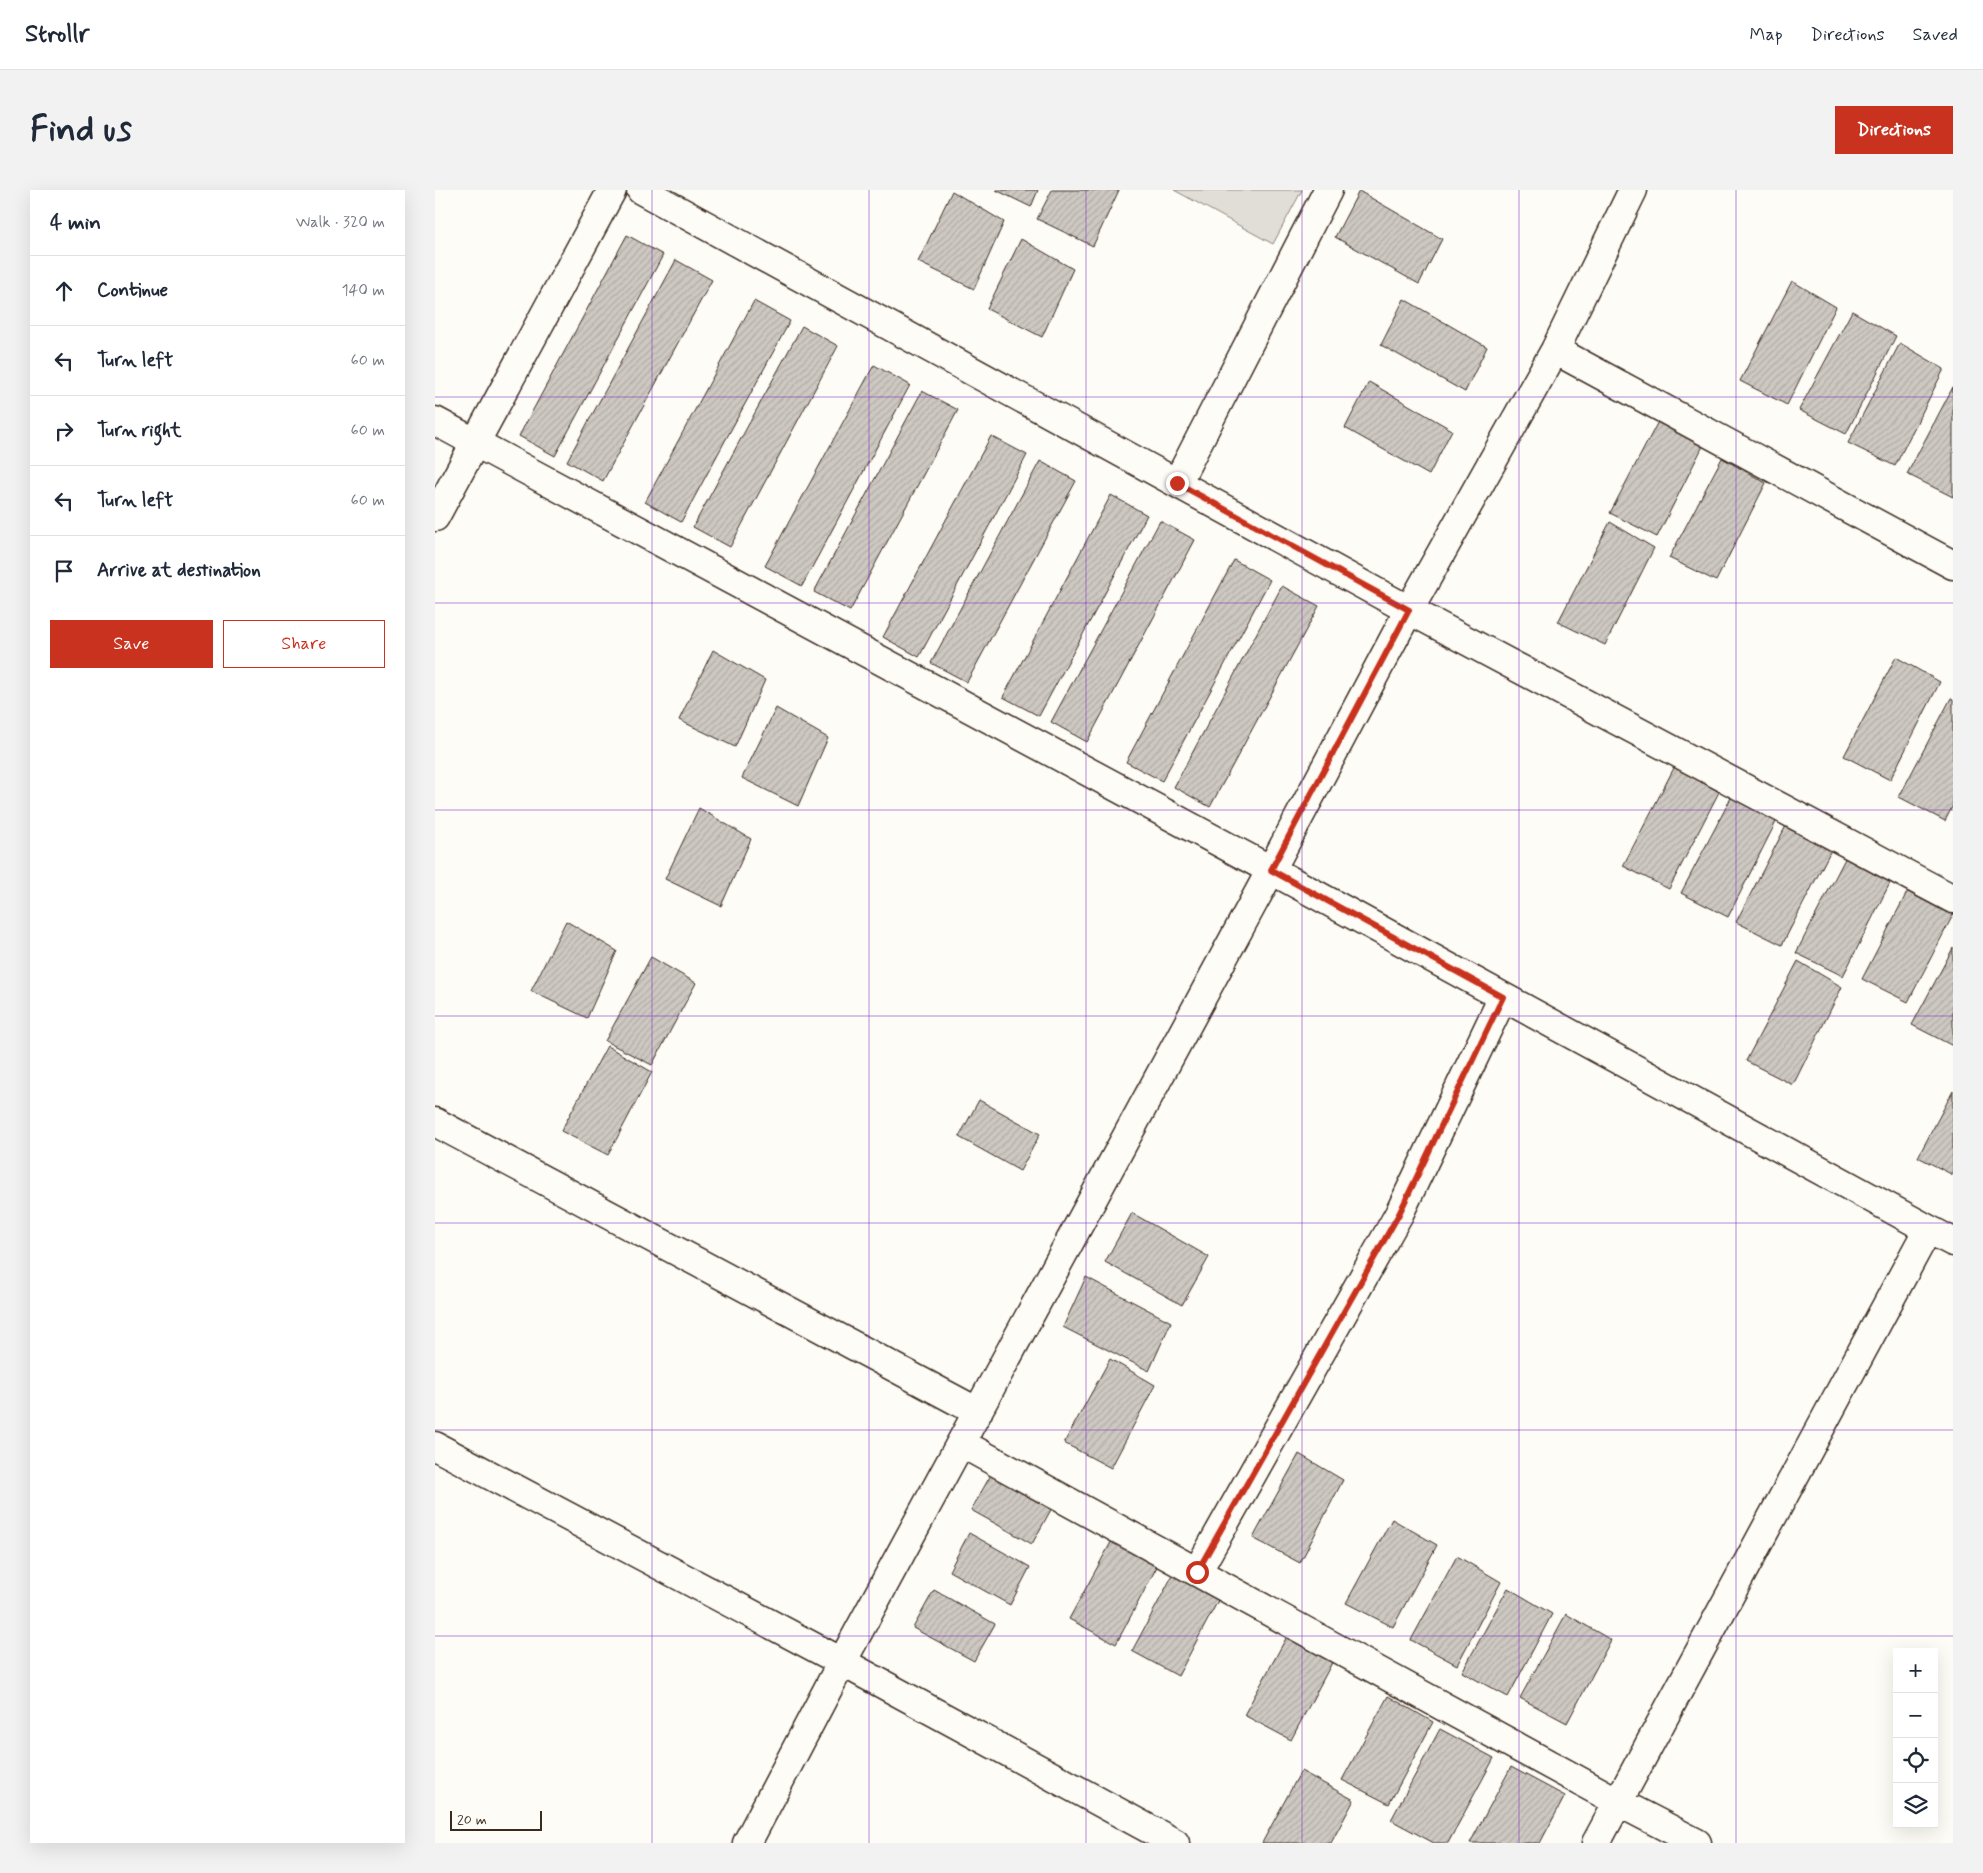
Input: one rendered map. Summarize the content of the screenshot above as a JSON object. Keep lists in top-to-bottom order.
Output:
{
  "scale_bar": "20 m",
  "page": {
    "header": "Strollr",
    "nav": ["Map", "Directions", "Saved"],
    "buttons": [
      "Directions",
      ["Save", "Share"]
    ],
    "title": "Find us",
    "heading": ["4 min", "Walk · 320 m"],
    "list": [
      ["Continue", "140 m"],
      ["Turn left", "60 m"],
      ["Turn right", "60 m"],
      ["Turn left", "60 m"],
      "Arrive at destination"
    ],
    "map_buttons": ["+", "−"],
    "scale": "20 m"
  }
}
